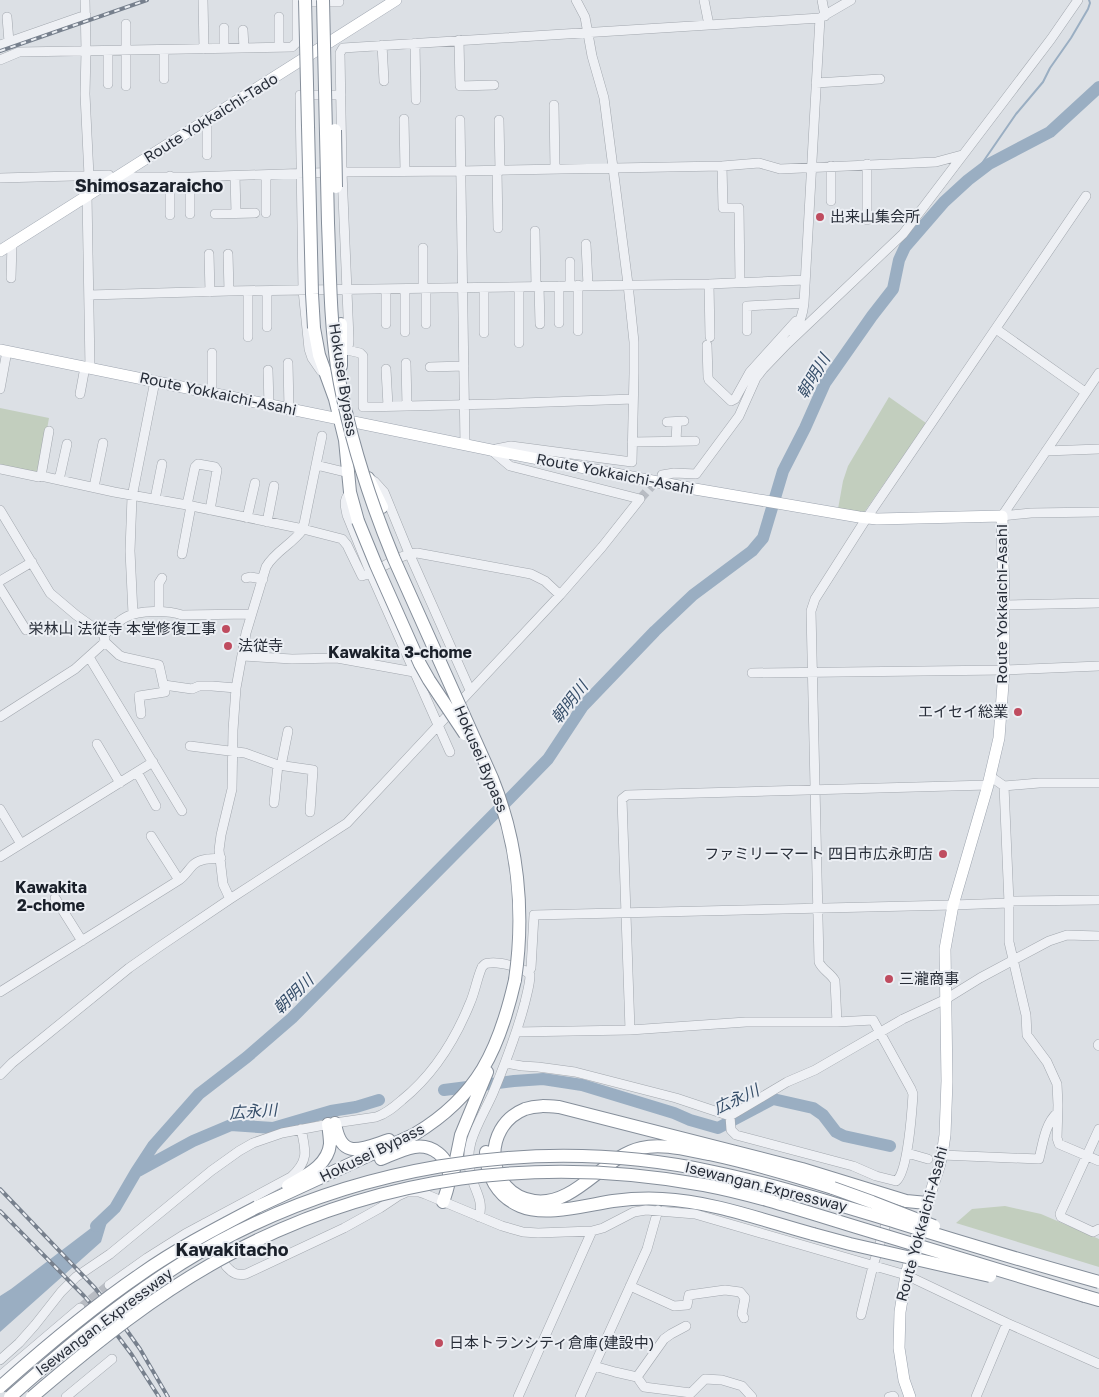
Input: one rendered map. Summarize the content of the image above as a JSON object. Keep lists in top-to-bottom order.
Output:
{
  "streets": {
    "highway": ["Hokusei Bypass", "Isewangan Expressway"],
    "main road": ["Route Yokkaichi-Tado", "Route Yokkaichi-Asahi"]
  },
  "districts": [
    "Shimosazaraicho",
    "Kawakita 3-chome",
    "Kawakita 2-chome",
    "Kawakitacho"
  ],
  "water": ["朝明川", "広永川"],
  "places": [
    "出来山集会所",
    "栄林山 法従寺 本堂修復工事",
    "法従寺",
    "エイセイ総業",
    "ファミリーマート 四日市広永町店",
    "三瀧商事",
    "日本トランシティ倉庫(建設中)"
  ]
}
